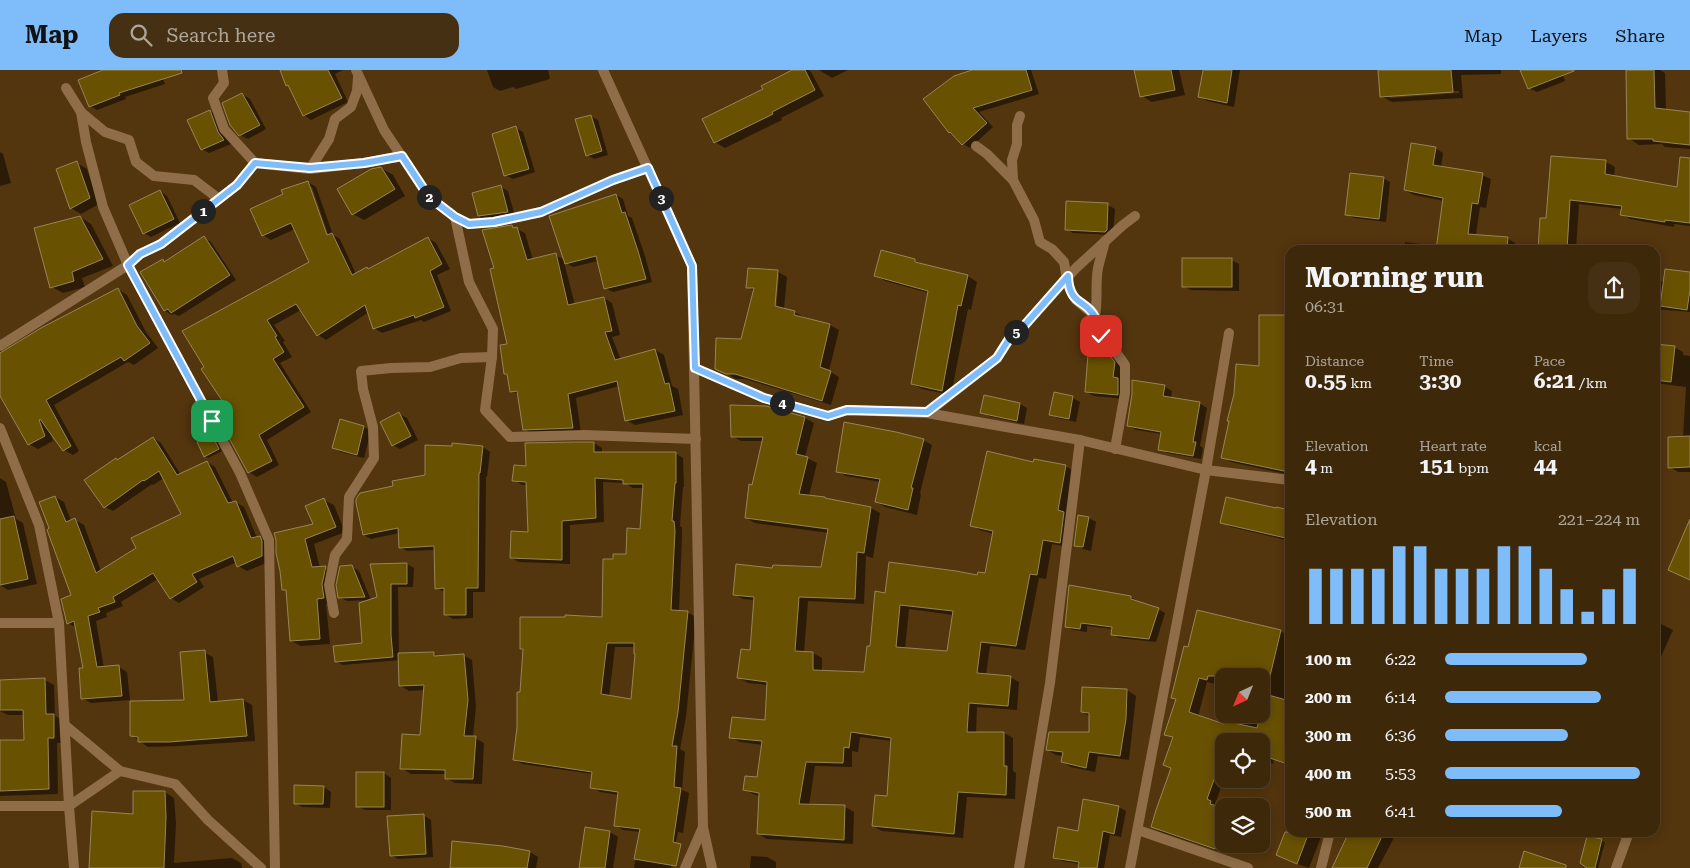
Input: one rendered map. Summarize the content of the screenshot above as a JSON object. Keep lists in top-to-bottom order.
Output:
{
  "north": "bottom left",
  "page": {
    "header": "Map",
    "search": "Search here",
    "nav": ["Map", "Layers", "Share"],
    "pins": [
      "2",
      "3",
      "1",
      "5",
      "4"
    ],
    "heading": ["Morning run", "06:31"],
    "stats": [
      ["Distance", "0.55 km"],
      ["Time", "3:30"],
      ["Pace", "6:21 /km"],
      ["Elevation", "4 m"],
      ["Heart rate", "151 bpm"],
      ["kcal", "44"]
    ],
    "chart": ["Elevation", "221–224 m"],
    "list": [
      {
        "name": "100 m",
        "note": "6:22"
      },
      {
        "name": "200 m",
        "note": "6:14"
      },
      {
        "name": "300 m",
        "note": "6:36"
      },
      {
        "name": "400 m",
        "note": "5:53"
      },
      {
        "name": "500 m",
        "note": "6:41"
      }
    ]
  }
}
